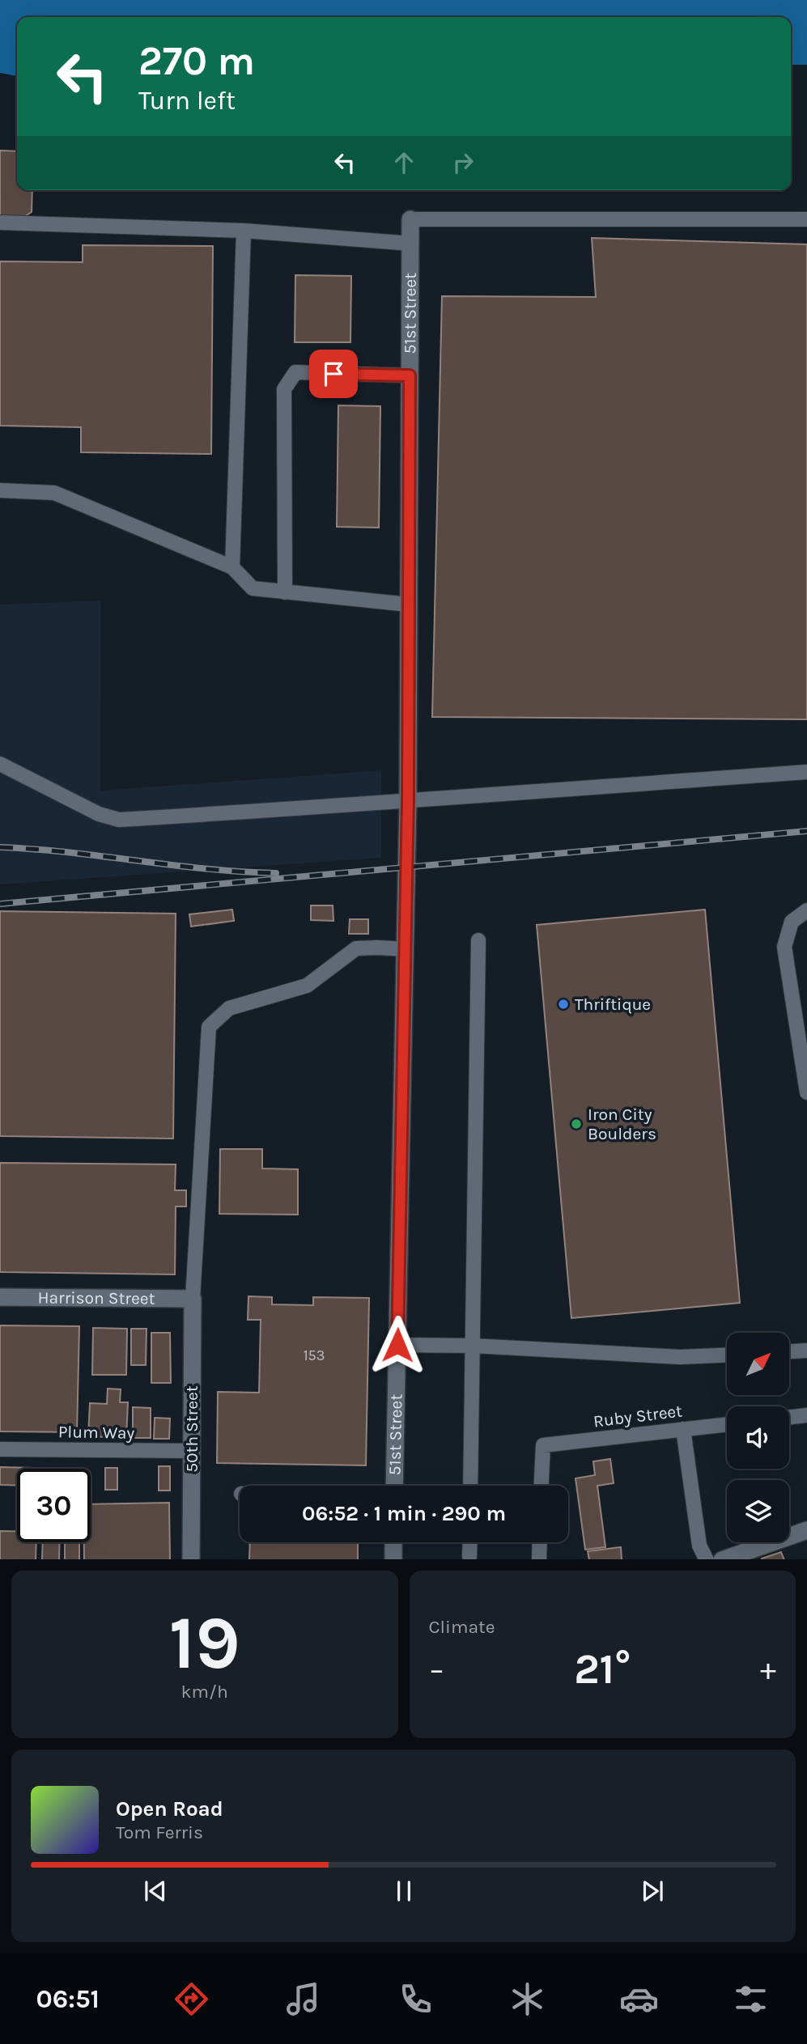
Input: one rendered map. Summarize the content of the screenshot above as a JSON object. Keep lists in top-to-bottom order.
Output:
{
  "streets": {
    "street": ["51st Street", "Harrison Street", "50th Street"],
    "lane": ["Ruby Street", "Plum Way"]
  },
  "crossings": [
    ["Harrison Street", "50th Street"],
    ["50th Street", "Plum Way"]
  ],
  "places": ["Thriftique", "Iron City Boulders"],
  "house_numbers": ["153"],
  "north": "top right",
  "page": {
    "turn": ["270 m", "Turn left"],
    "limit": "30",
    "trip": "06:52 · 1 min · 290 m",
    "tile": [
      ["19", "km/h"],
      "Climate"
    ],
    "heat": ["−", "21°", "+"],
    "song": ["Open Road", "Tom Ferris"],
    "tabs": "06:51"
  }
}
